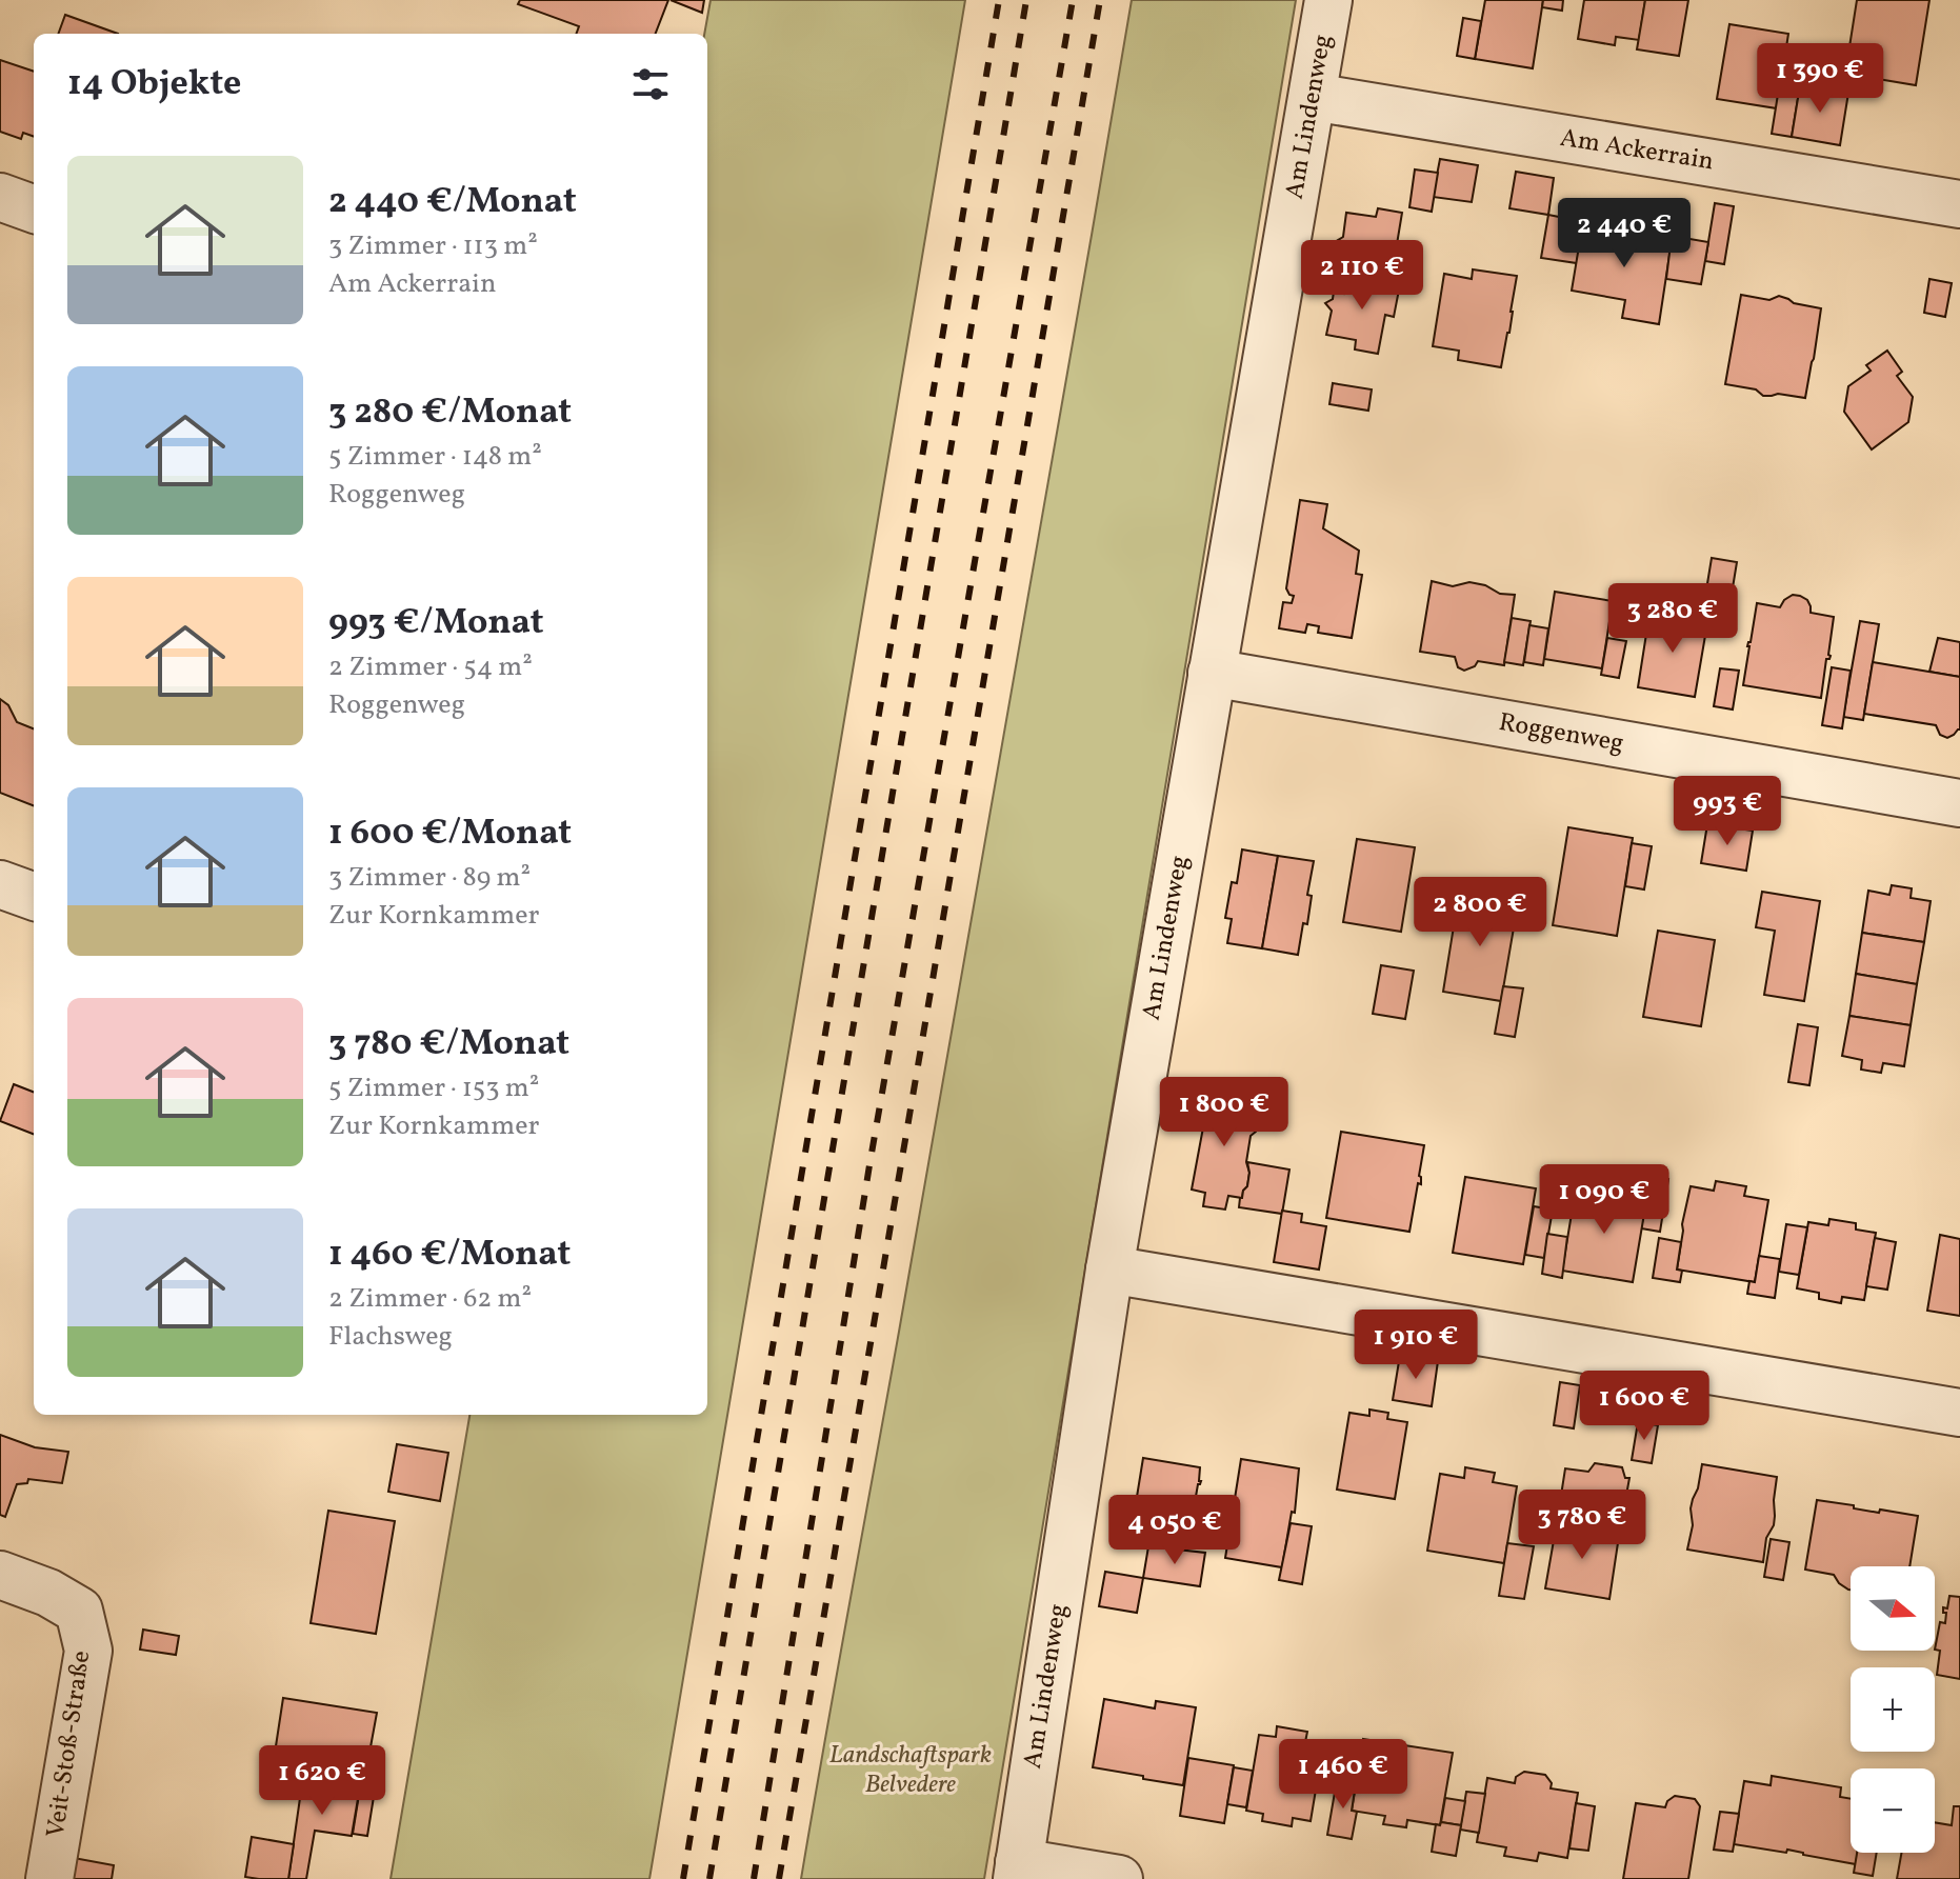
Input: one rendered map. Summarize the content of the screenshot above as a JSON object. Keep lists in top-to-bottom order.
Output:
{
  "streets": {
    "street": [
      "Am Lindenweg",
      "Am Ackerrain",
      "Roggenweg",
      "Veit-Stoß-Straße"
    ]
  },
  "crossings": [
    ["Am Lindenweg", "Am Ackerrain"],
    ["Am Lindenweg", "Roggenweg"]
  ],
  "parks": ["Landschaftspark Belvedere"],
  "north": "right",
  "page": {
    "heading": "14 Objekte",
    "price": [
      "1 390 €",
      "2 440 €",
      "2 110 €",
      "3 280 €",
      "993 €",
      "2 800 €",
      "1 800 €",
      "1 090 €",
      "1 910 €",
      "1 600 €",
      "3 780 €",
      "4 050 €",
      "1 460 €",
      "1 620 €"
    ],
    "list": [
      {
        "name": "2 440 €/Monat",
        "note": "3 Zimmer · 113 m² · Am Ackerrain"
      },
      {
        "name": "3 280 €/Monat",
        "note": "5 Zimmer · 148 m² · Roggenweg"
      },
      {
        "name": "993 €/Monat",
        "note": "2 Zimmer · 54 m² · Roggenweg"
      },
      {
        "name": "1 600 €/Monat",
        "note": "3 Zimmer · 89 m² · Zur Kornkammer"
      },
      {
        "name": "3 780 €/Monat",
        "note": "5 Zimmer · 153 m² · Zur Kornkammer"
      },
      {
        "name": "1 460 €/Monat",
        "note": "2 Zimmer · 62 m² · Flachsweg"
      }
    ],
    "map_buttons": ["+", "−"]
  }
}
